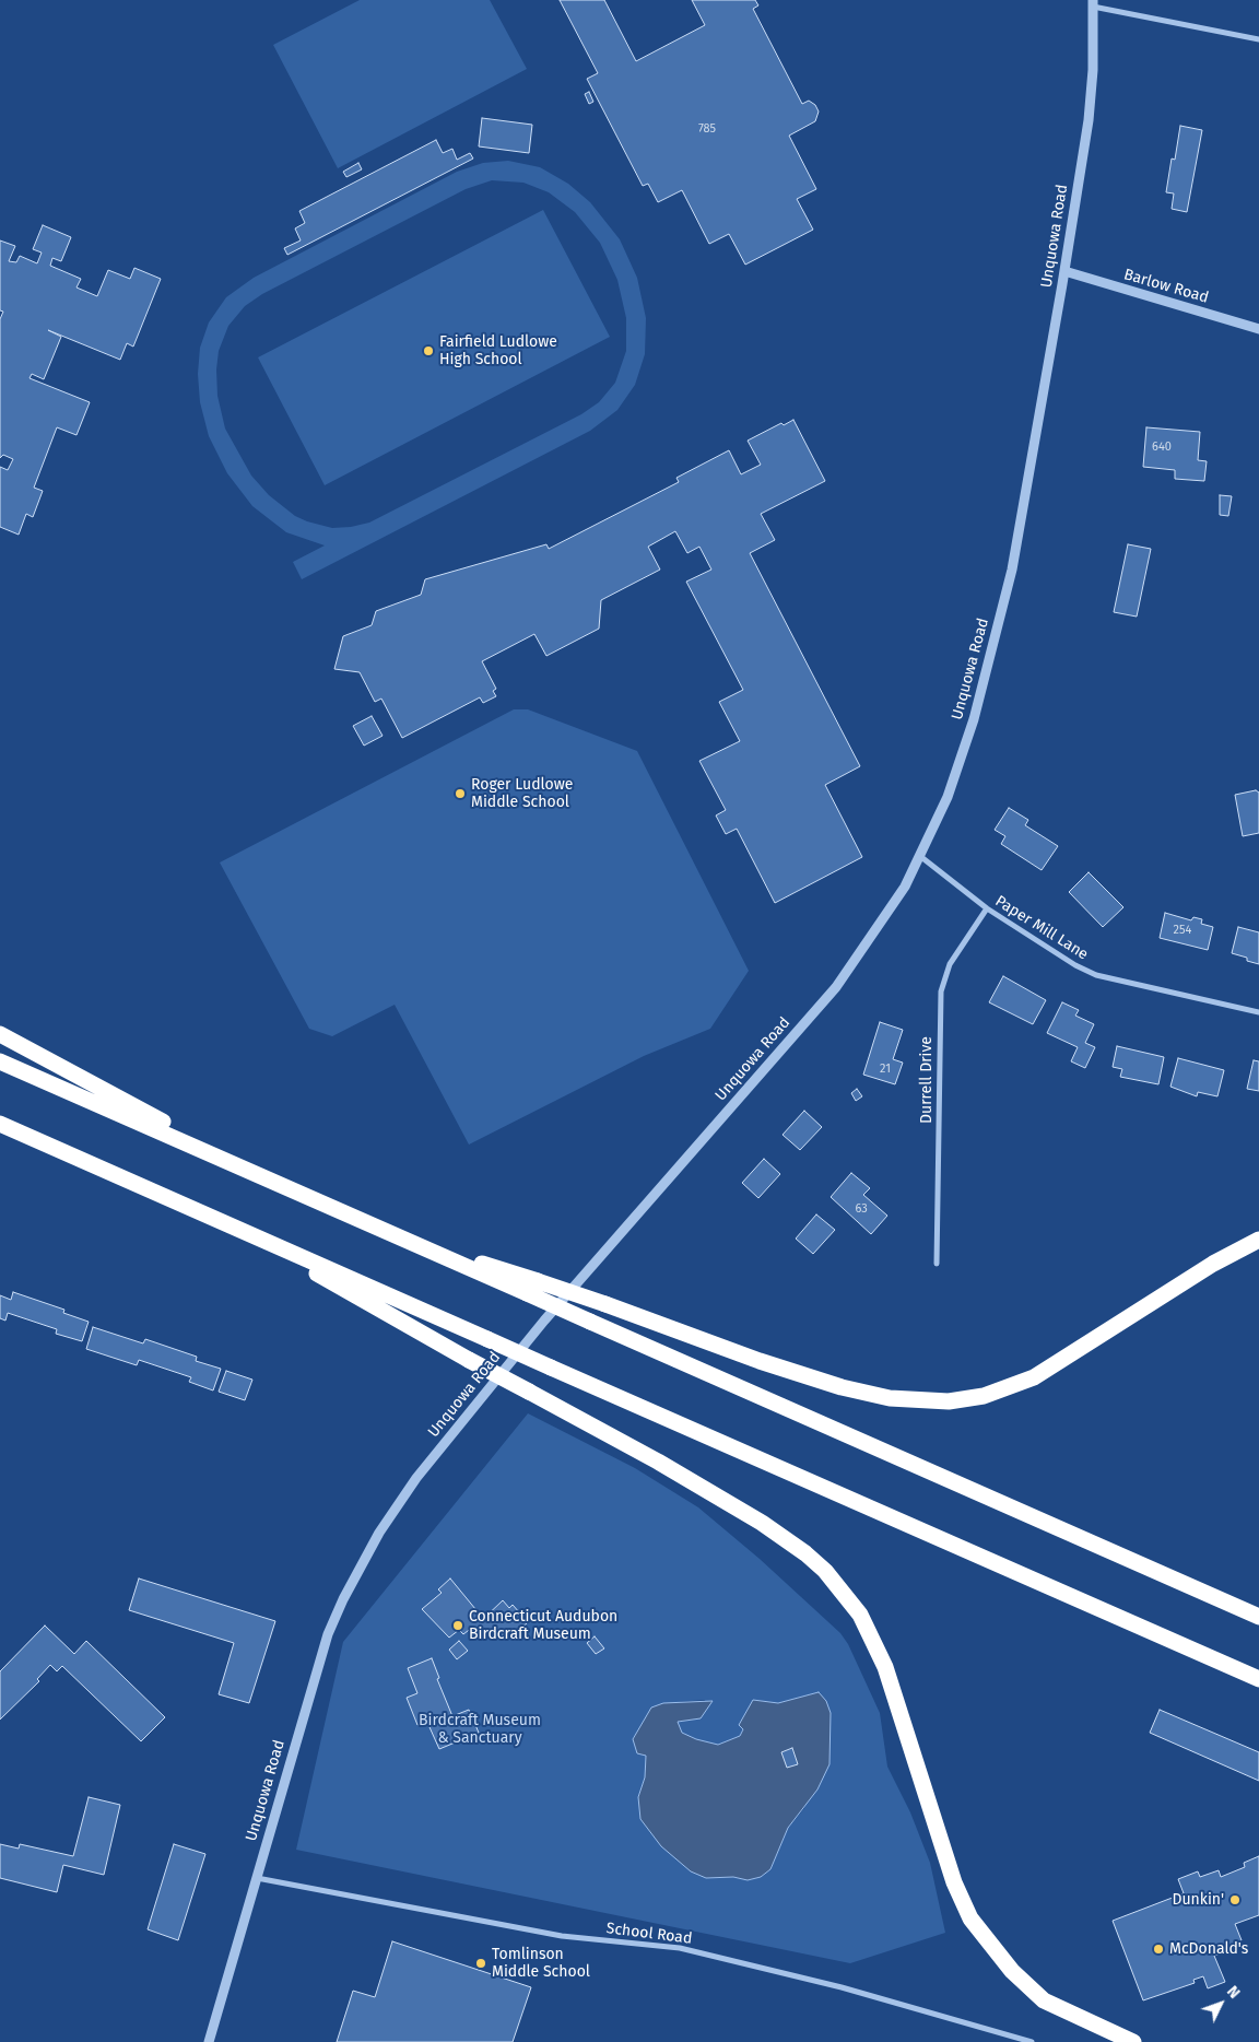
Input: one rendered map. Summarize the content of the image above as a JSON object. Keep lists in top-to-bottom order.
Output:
{
  "streets": {
    "street": [
      "Unquowa Road",
      "Barlow Road",
      "Paper Mill Lane",
      "Durrell Drive",
      "School Road"
    ]
  },
  "crossings": [
    ["Unquowa Road", "Barlow Road"],
    ["Unquowa Road", "Paper Mill Lane"],
    ["Unquowa Road", "School Road"],
    ["Paper Mill Lane", "Durrell Drive"]
  ],
  "parks": ["Birdcraft Museum & Sanctuary"],
  "places": [
    "Fairfield Ludlowe High School",
    "Roger Ludlowe Middle School",
    "Connecticut Audubon Birdcraft Museum",
    "Dunkin'",
    "McDonald's",
    "Tomlinson Middle School"
  ],
  "house_numbers": [
    "785",
    "640",
    "254",
    "21",
    "63"
  ],
  "north": "top right"
}
